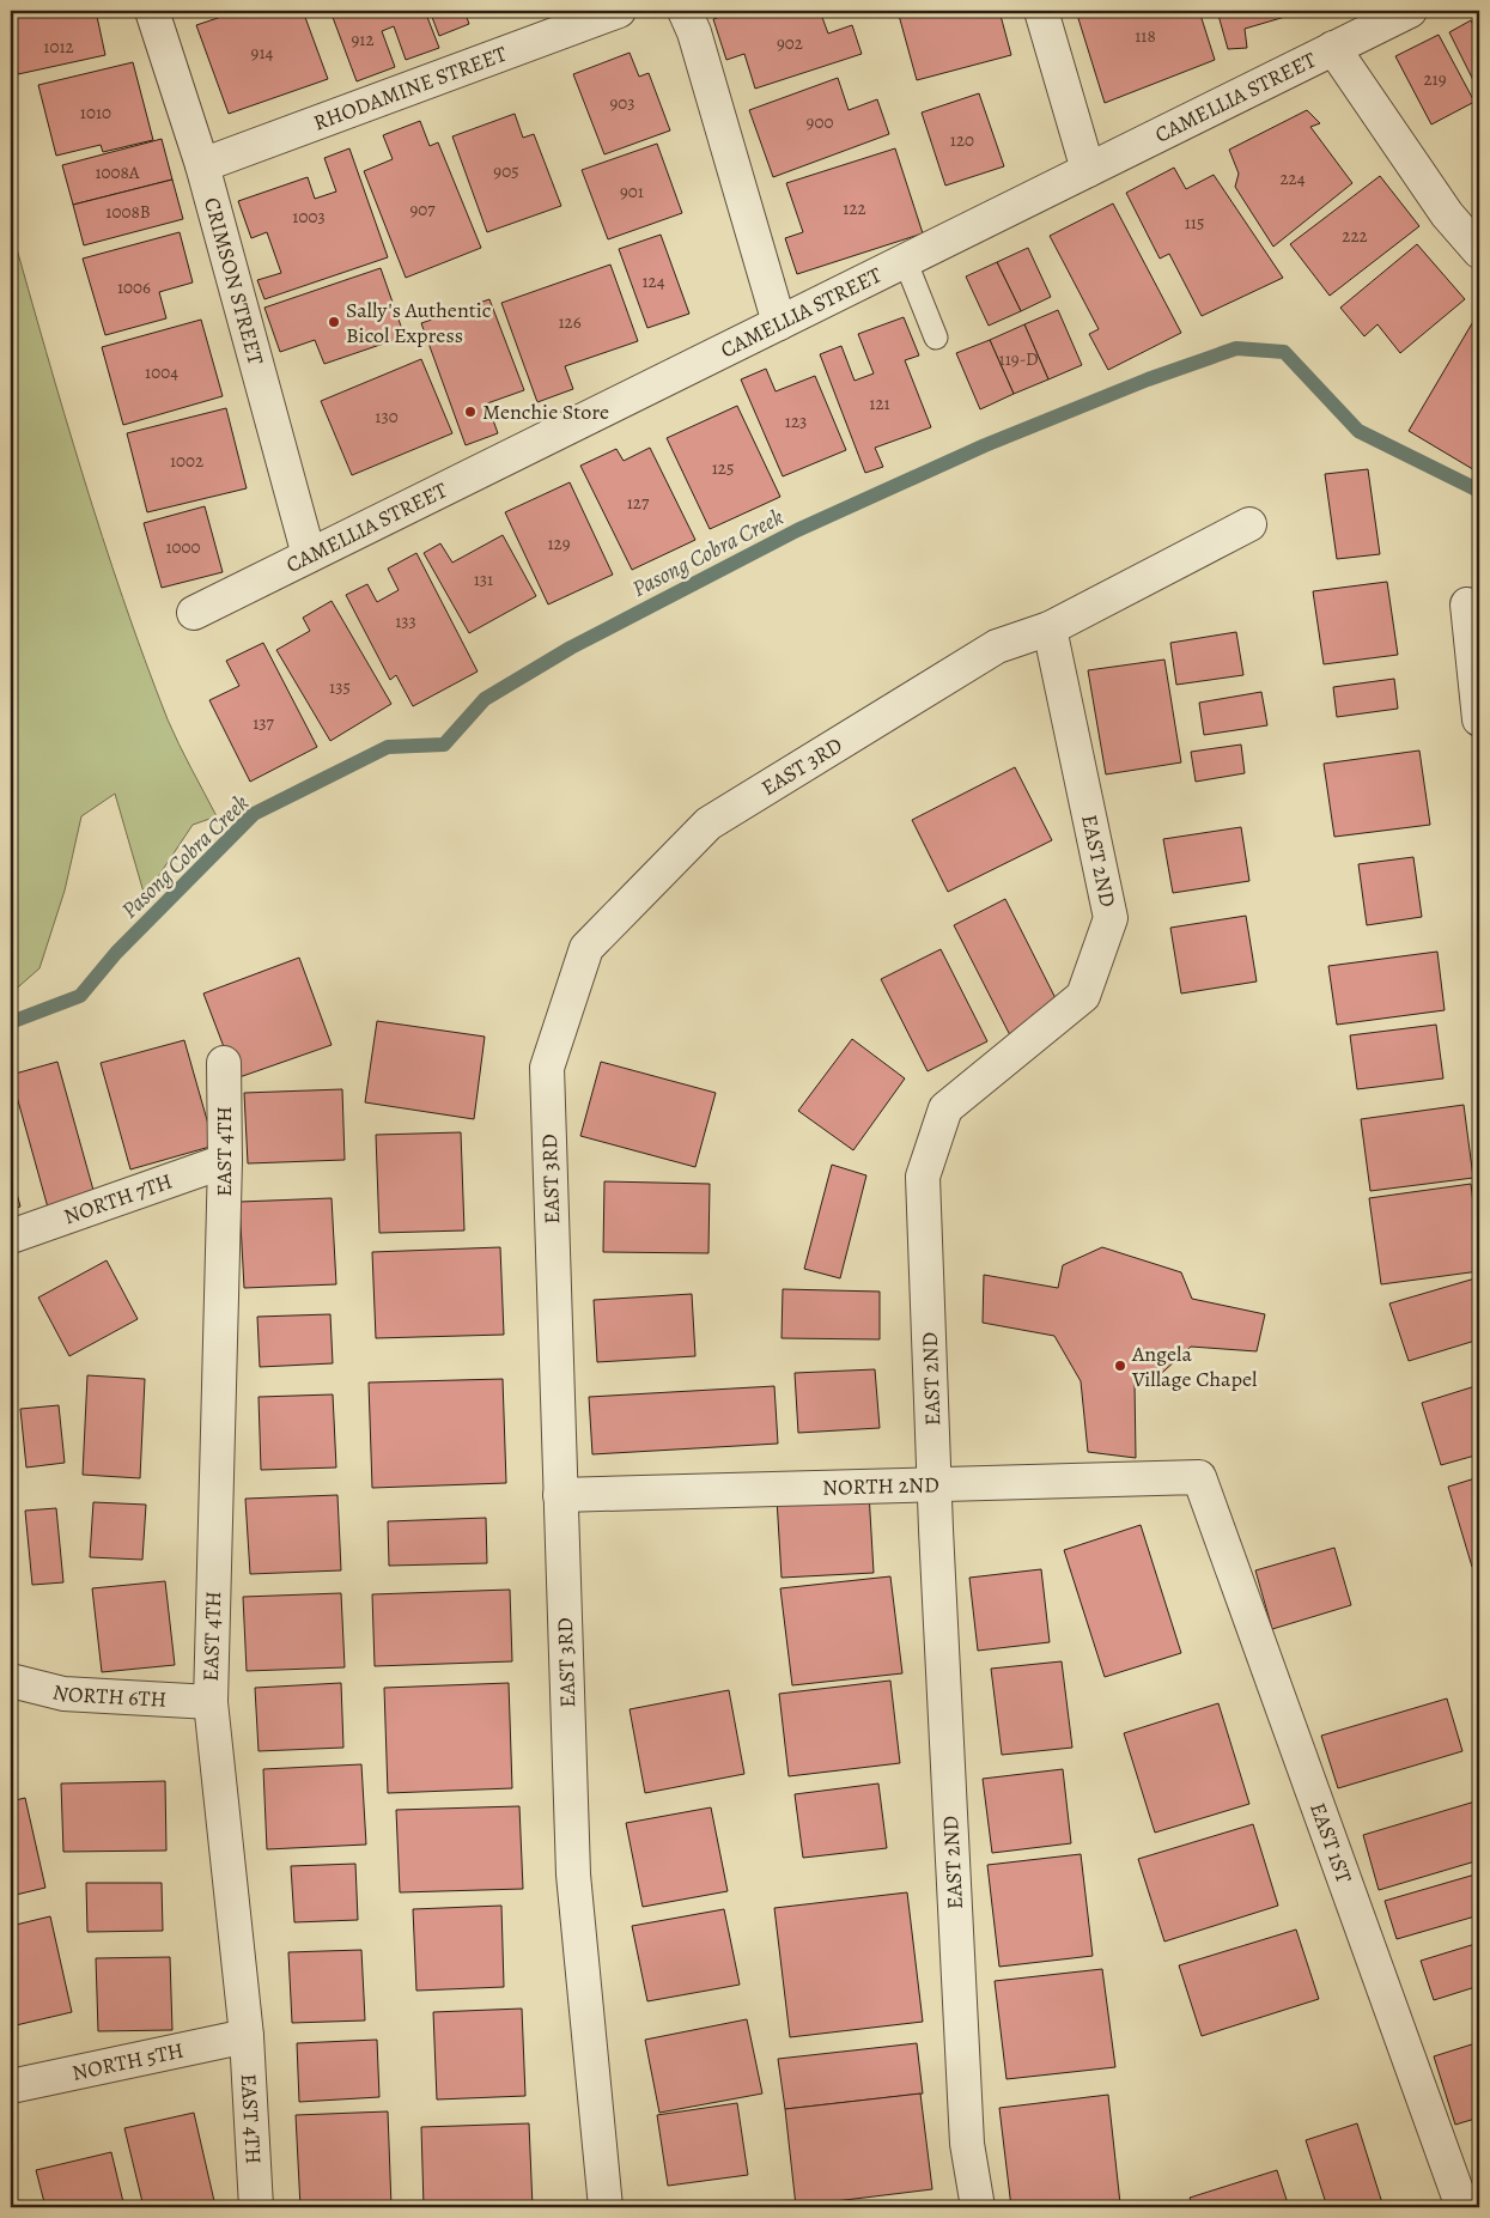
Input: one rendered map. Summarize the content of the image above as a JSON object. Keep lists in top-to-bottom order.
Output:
{
  "streets": {
    "street": [
      "RHODAMINE STREET",
      "CAMELLIA STREET",
      "CRIMSON STREET",
      "EAST 3RD",
      "EAST 2ND",
      "EAST 4TH",
      "NORTH 7TH",
      "NORTH 2ND",
      "NORTH 6TH",
      "EAST 1ST",
      "NORTH 5TH"
    ]
  },
  "crossings": [
    ["RHODAMINE STREET", "CRIMSON STREET"],
    ["CAMELLIA STREET", "CRIMSON STREET"],
    ["EAST 3RD", "EAST 2ND"],
    ["EAST 3RD", "NORTH 2ND"],
    ["EAST 2ND", "NORTH 2ND"],
    ["EAST 4TH", "NORTH 7TH"],
    ["EAST 4TH", "NORTH 6TH"],
    ["EAST 4TH", "NORTH 5TH"],
    ["NORTH 2ND", "EAST 1ST"]
  ],
  "water": ["Pasong Cobra Creek"],
  "places": ["Sally's Authentic Bicol Express", "Menchie Store", "Angela Village Chapel"],
  "house_numbers": [
    "118",
    "912",
    "902",
    "1012",
    "914",
    "219",
    "903",
    "1010",
    "900",
    "120",
    "905",
    "1008A",
    "224",
    "901",
    "122",
    "907",
    "1008B",
    "1003",
    "115",
    "222",
    "124",
    "1006",
    "126",
    "119-D",
    "1004",
    "121",
    "130",
    "123",
    "1002",
    "125",
    "127",
    "129",
    "1000",
    "131",
    "133",
    "135",
    "137"
  ]
}
